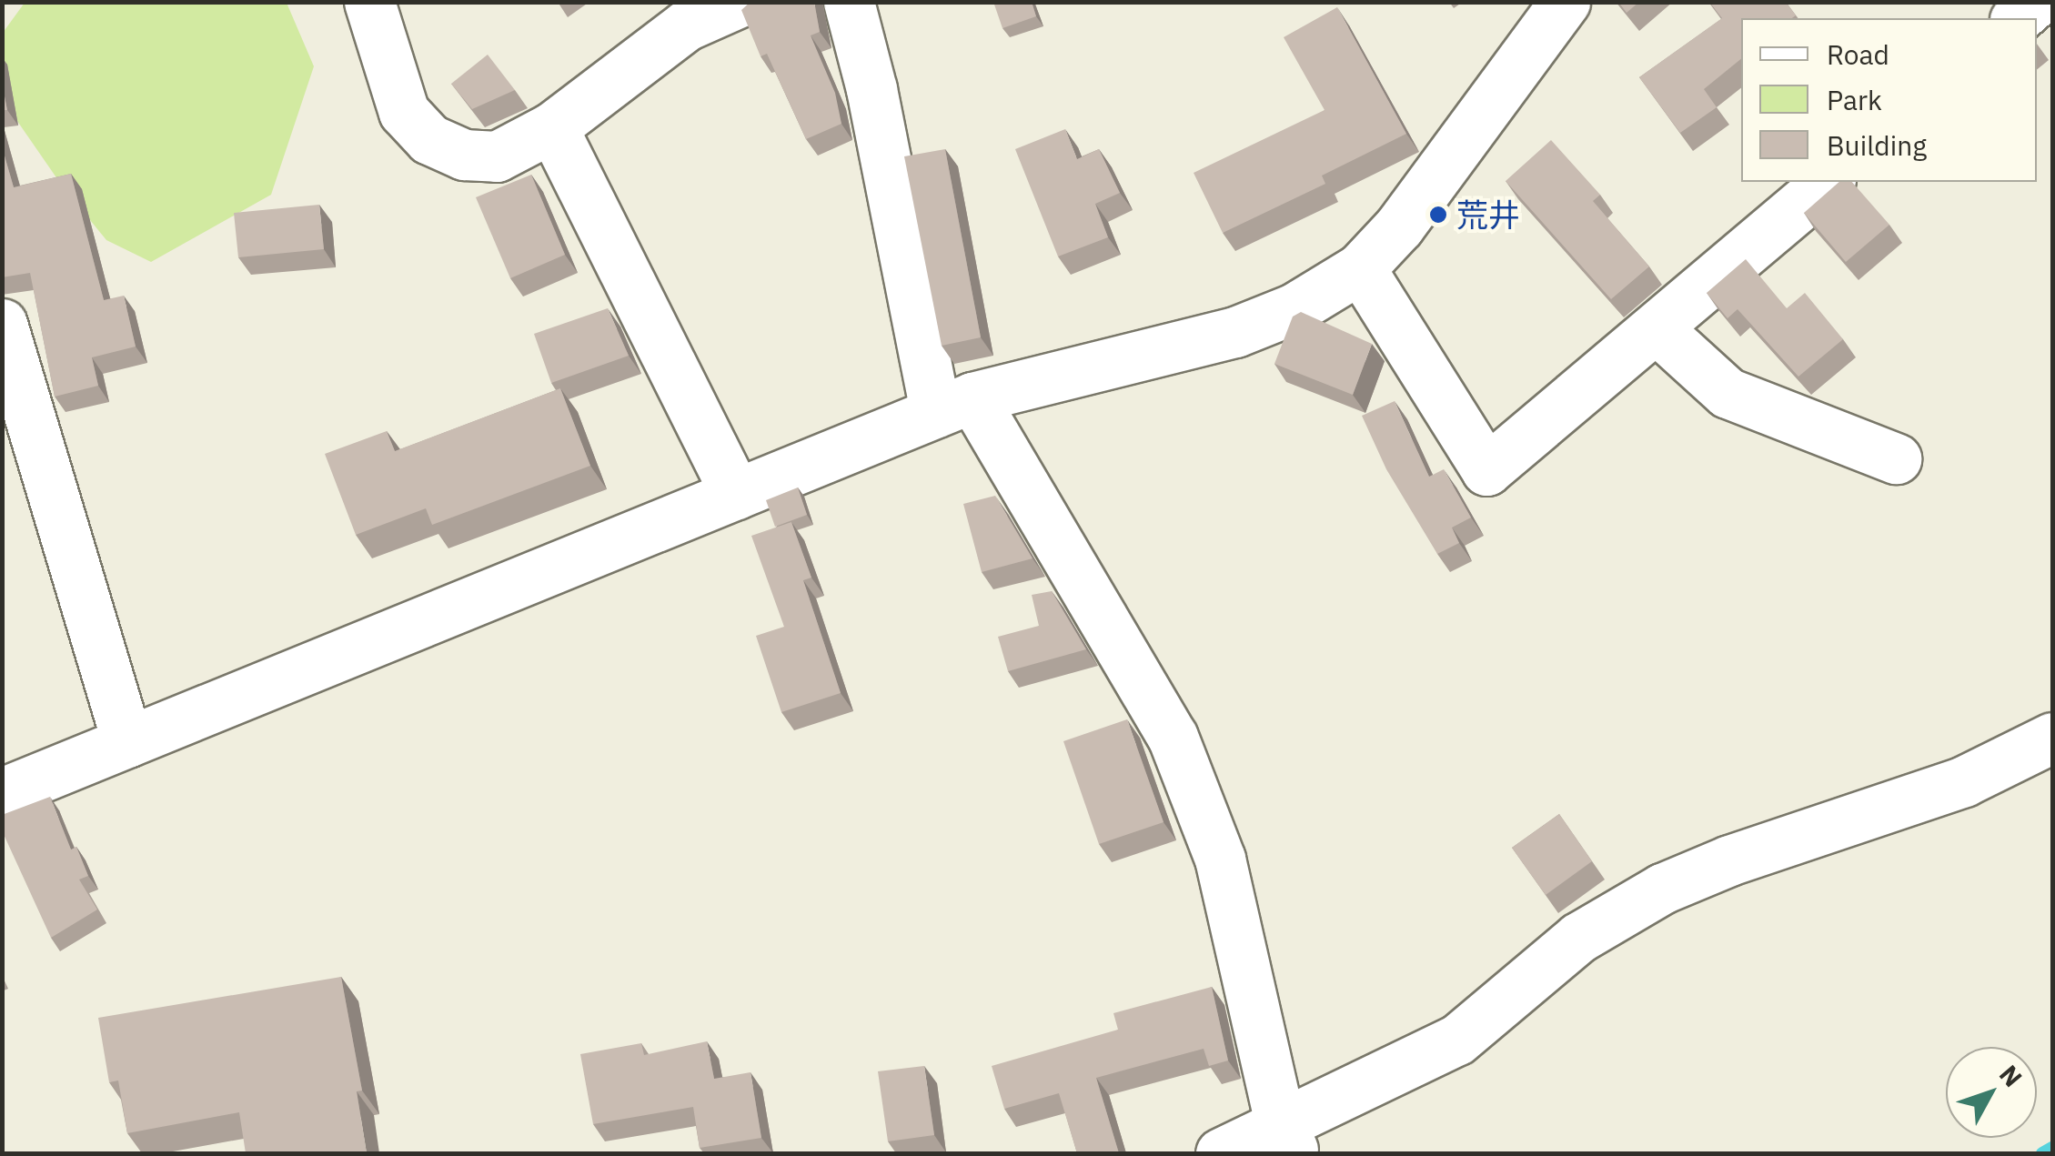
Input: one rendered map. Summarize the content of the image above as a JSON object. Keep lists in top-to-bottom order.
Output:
{
  "places": ["荒井"],
  "legend": ["Road", "Park", "Building"],
  "north": "top right"
}
